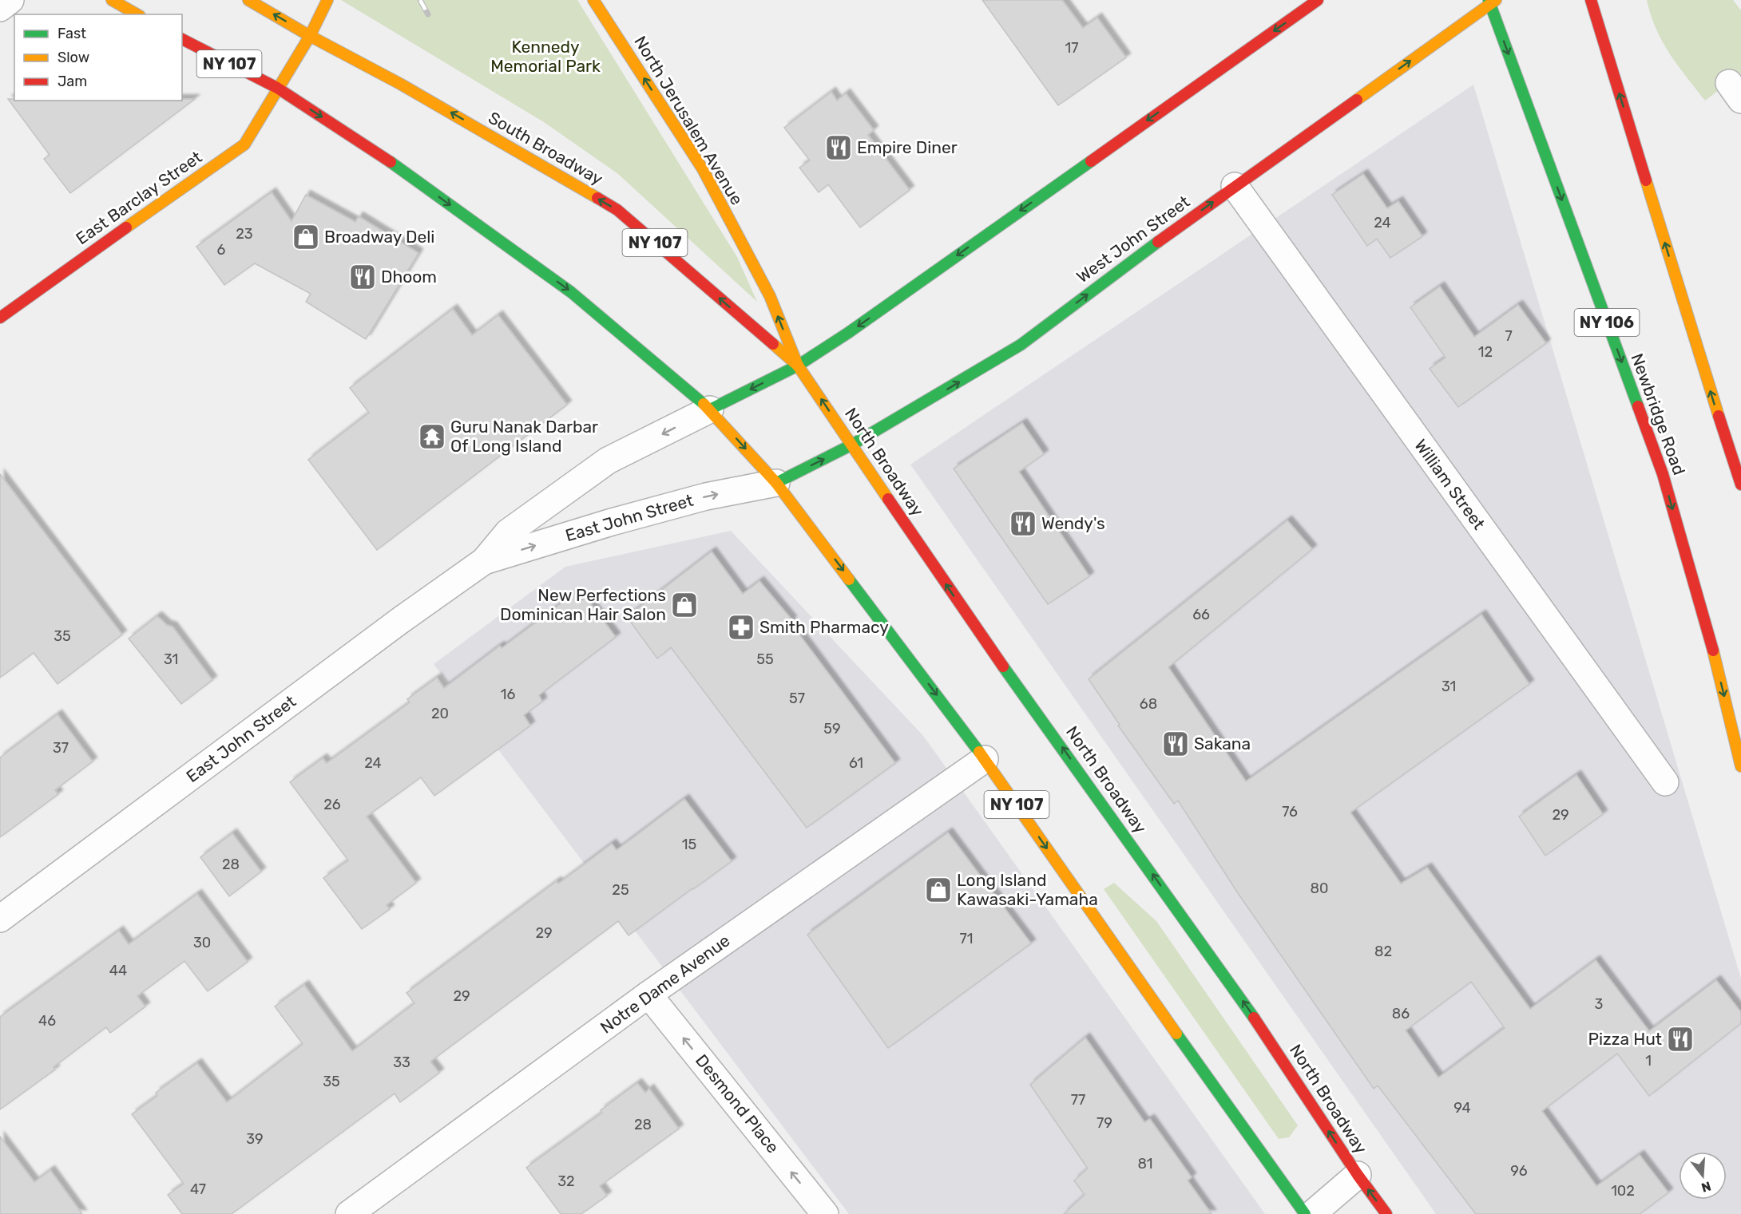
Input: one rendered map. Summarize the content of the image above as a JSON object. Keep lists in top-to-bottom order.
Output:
{
  "streets": {
    "main road": [
      "NY 107",
      "North Jerusalem Avenue",
      "South Broadway",
      "East Barclay Street",
      "West John Street",
      "NY 106",
      "Newbridge Road",
      "North Broadway"
    ],
    "street": [
      "William Street",
      "East John Street",
      "Notre Dame Avenue",
      "Desmond Place"
    ]
  },
  "crossings": [
    ["NY 107", "East Barclay Street"],
    ["NY 107", "West John Street"],
    ["NY 107", "East John Street"],
    ["NY 107", "Notre Dame Avenue"],
    ["North Jerusalem Avenue", "South Broadway"],
    ["North Jerusalem Avenue", "North Broadway"],
    ["South Broadway", "East Barclay Street"],
    ["South Broadway", "North Broadway"],
    ["West John Street", "Newbridge Road"],
    ["West John Street", "North Broadway"],
    ["West John Street", "William Street"],
    ["West John Street", "East John Street"],
    ["Notre Dame Avenue", "Desmond Place"]
  ],
  "one_way": ["North Jerusalem Avenue", "West John Street", "Desmond Place"],
  "parks": ["Kennedy Memorial Park"],
  "places": {
    "restaurant": [
      "Empire Diner",
      "Dhoom",
      "Wendy's",
      "Sakana",
      "Pizza Hut"
    ],
    "shop": ["Broadway Deli", "New Perfections Dominican Hair Salon", "Long Island Kawasaki-Yamaha"],
    "temple": ["Guru Nanak Darbar Of Long Island"],
    "pharmacy": ["Smith Pharmacy"]
  },
  "house_numbers": [
    "17",
    "24",
    "23",
    "6",
    "7",
    "12",
    "66",
    "35",
    "31",
    "55",
    "31",
    "16",
    "57",
    "68",
    "20",
    "59",
    "37",
    "24",
    "61",
    "26",
    "76",
    "29",
    "15",
    "28",
    "80",
    "25",
    "29",
    "71",
    "30",
    "82",
    "44",
    "29",
    "3",
    "86",
    "46",
    "1",
    "33",
    "35",
    "77",
    "94",
    "79",
    "28",
    "39",
    "81",
    "96",
    "32",
    "47",
    "102"
  ],
  "legend": ["Fast", "Slow", "Jam"],
  "north": "bottom"
}
